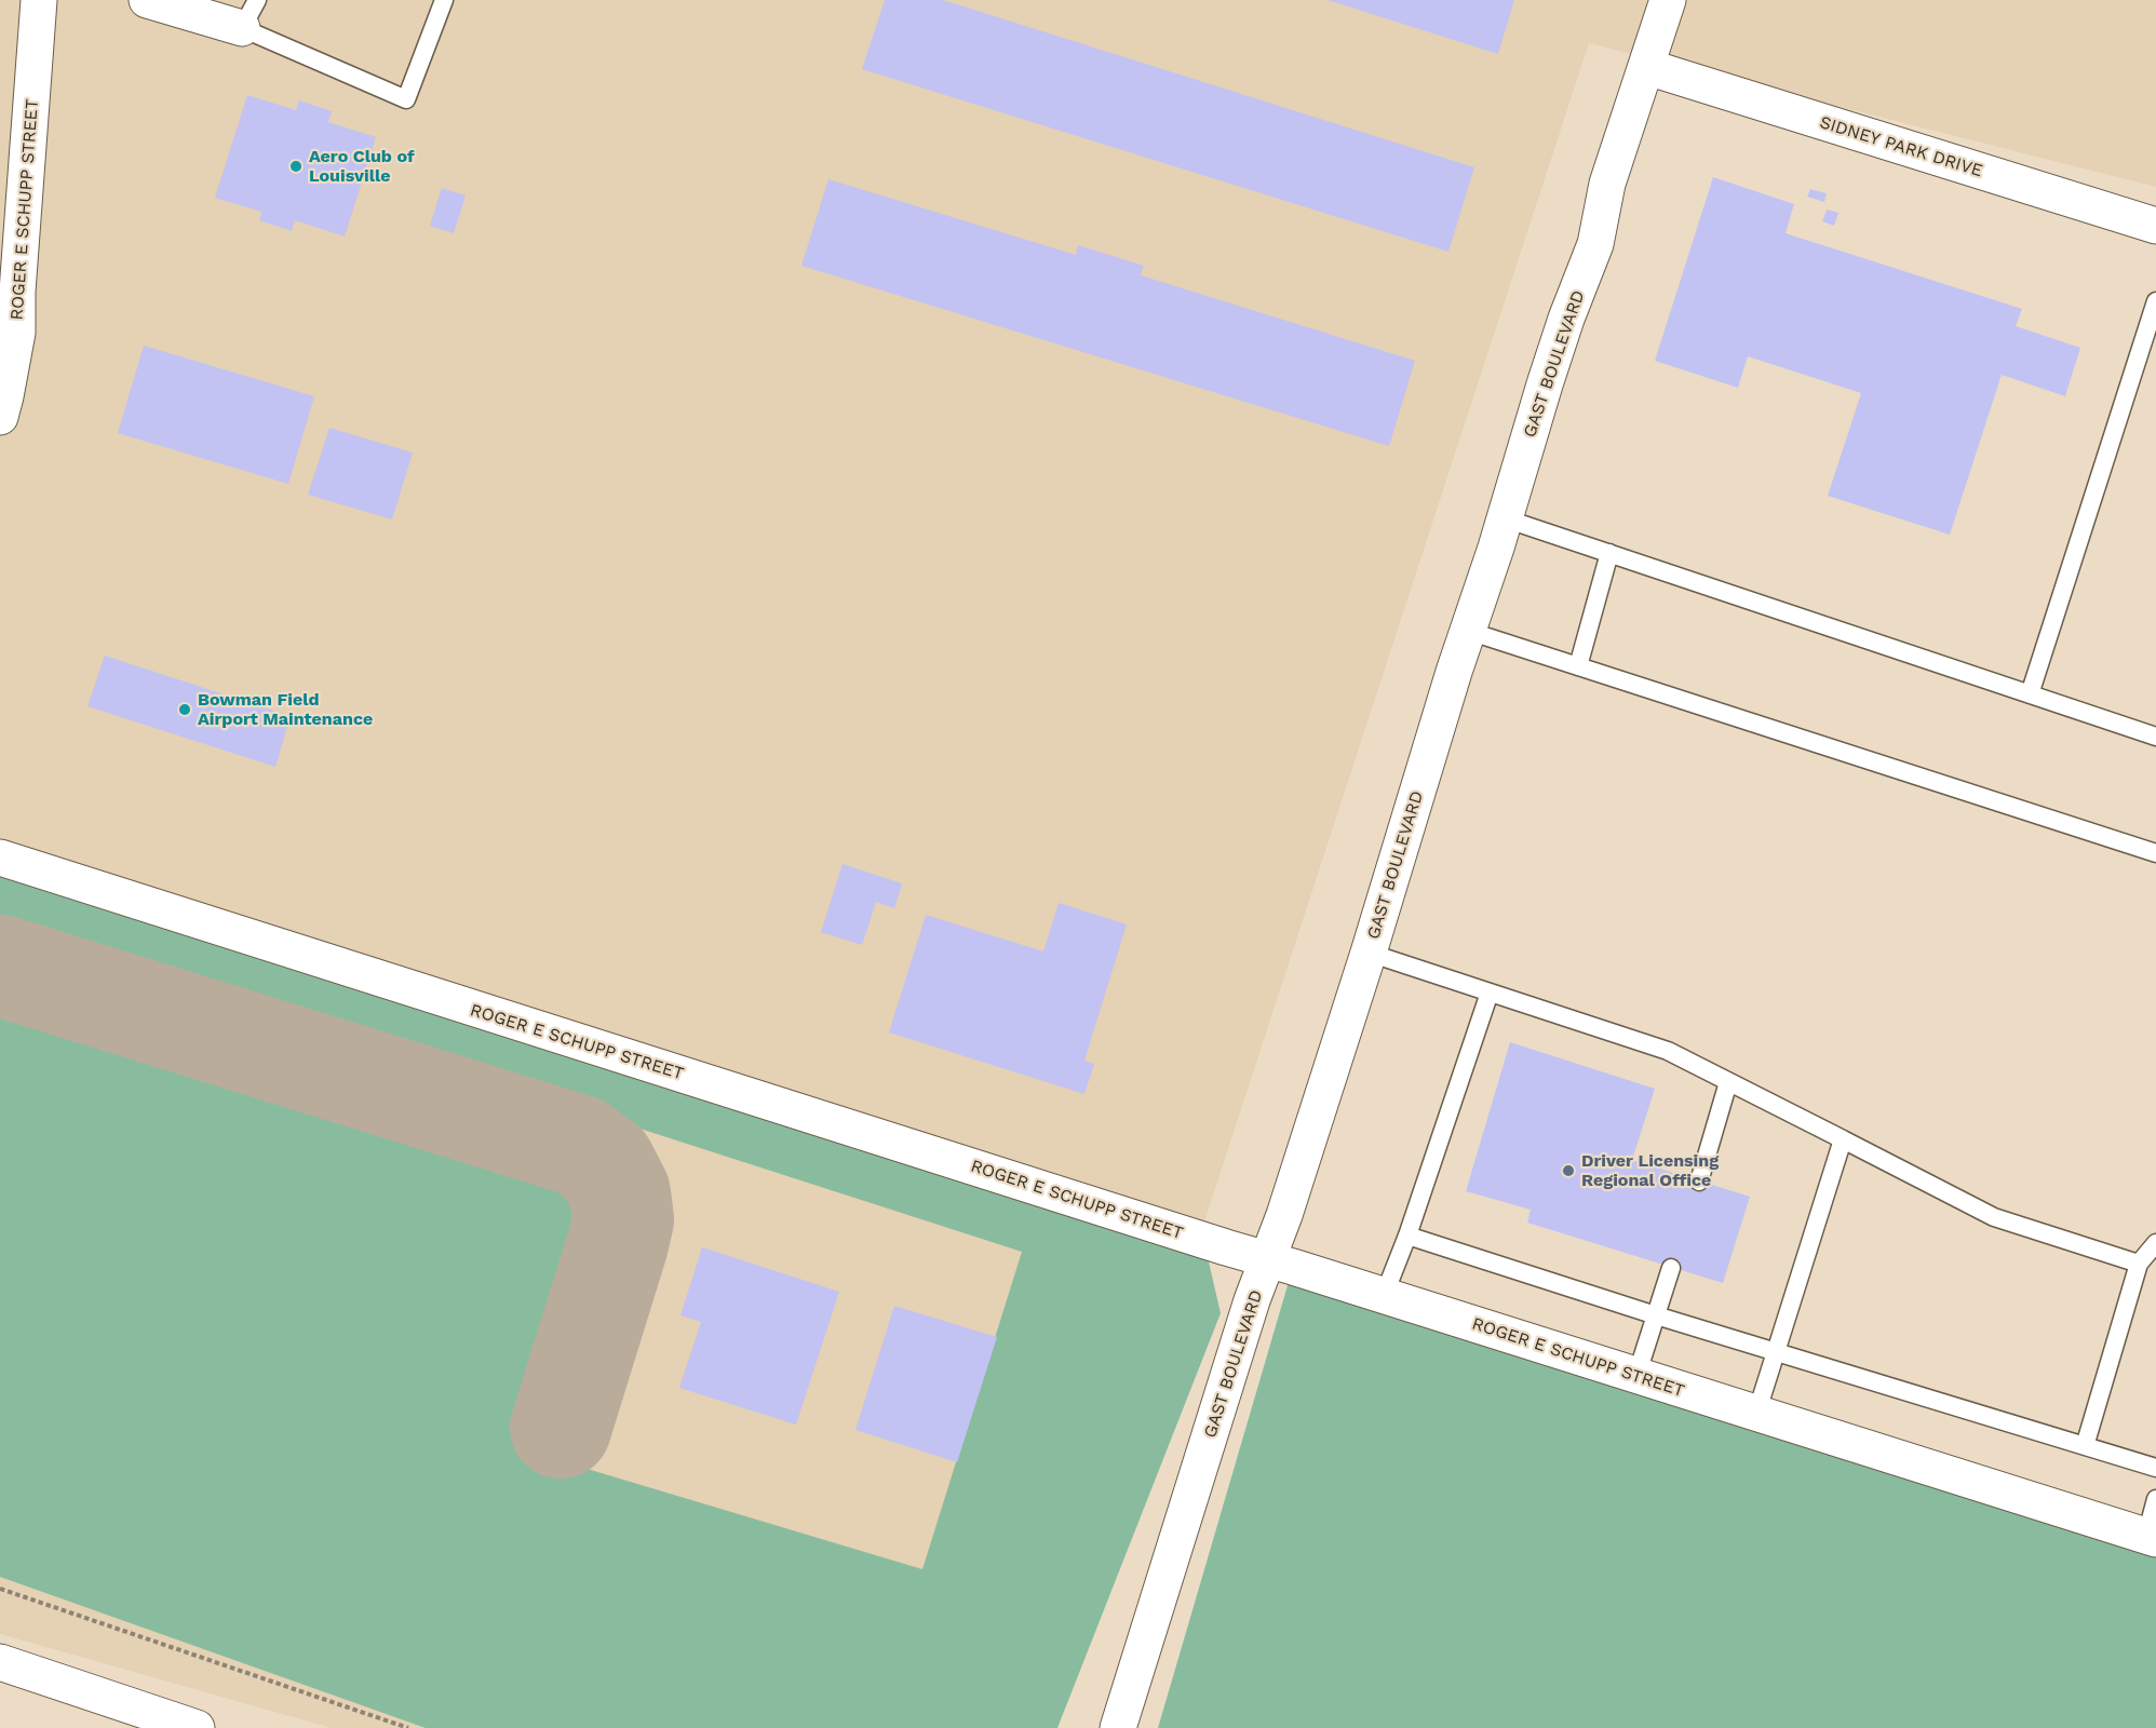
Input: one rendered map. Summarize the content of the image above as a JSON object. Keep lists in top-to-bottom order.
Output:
{
  "streets": {
    "street": ["SIDNEY PARK DRIVE", "ROGER E SCHUPP STREET", "GAST BOULEVARD"]
  },
  "crossings": [
    ["SIDNEY PARK DRIVE", "GAST BOULEVARD"],
    ["ROGER E SCHUPP STREET", "GAST BOULEVARD"]
  ],
  "places": ["Aero Club of Louisville", "Bowman Field Airport Maintenance", "Driver Licensing Regional Office"]
}
